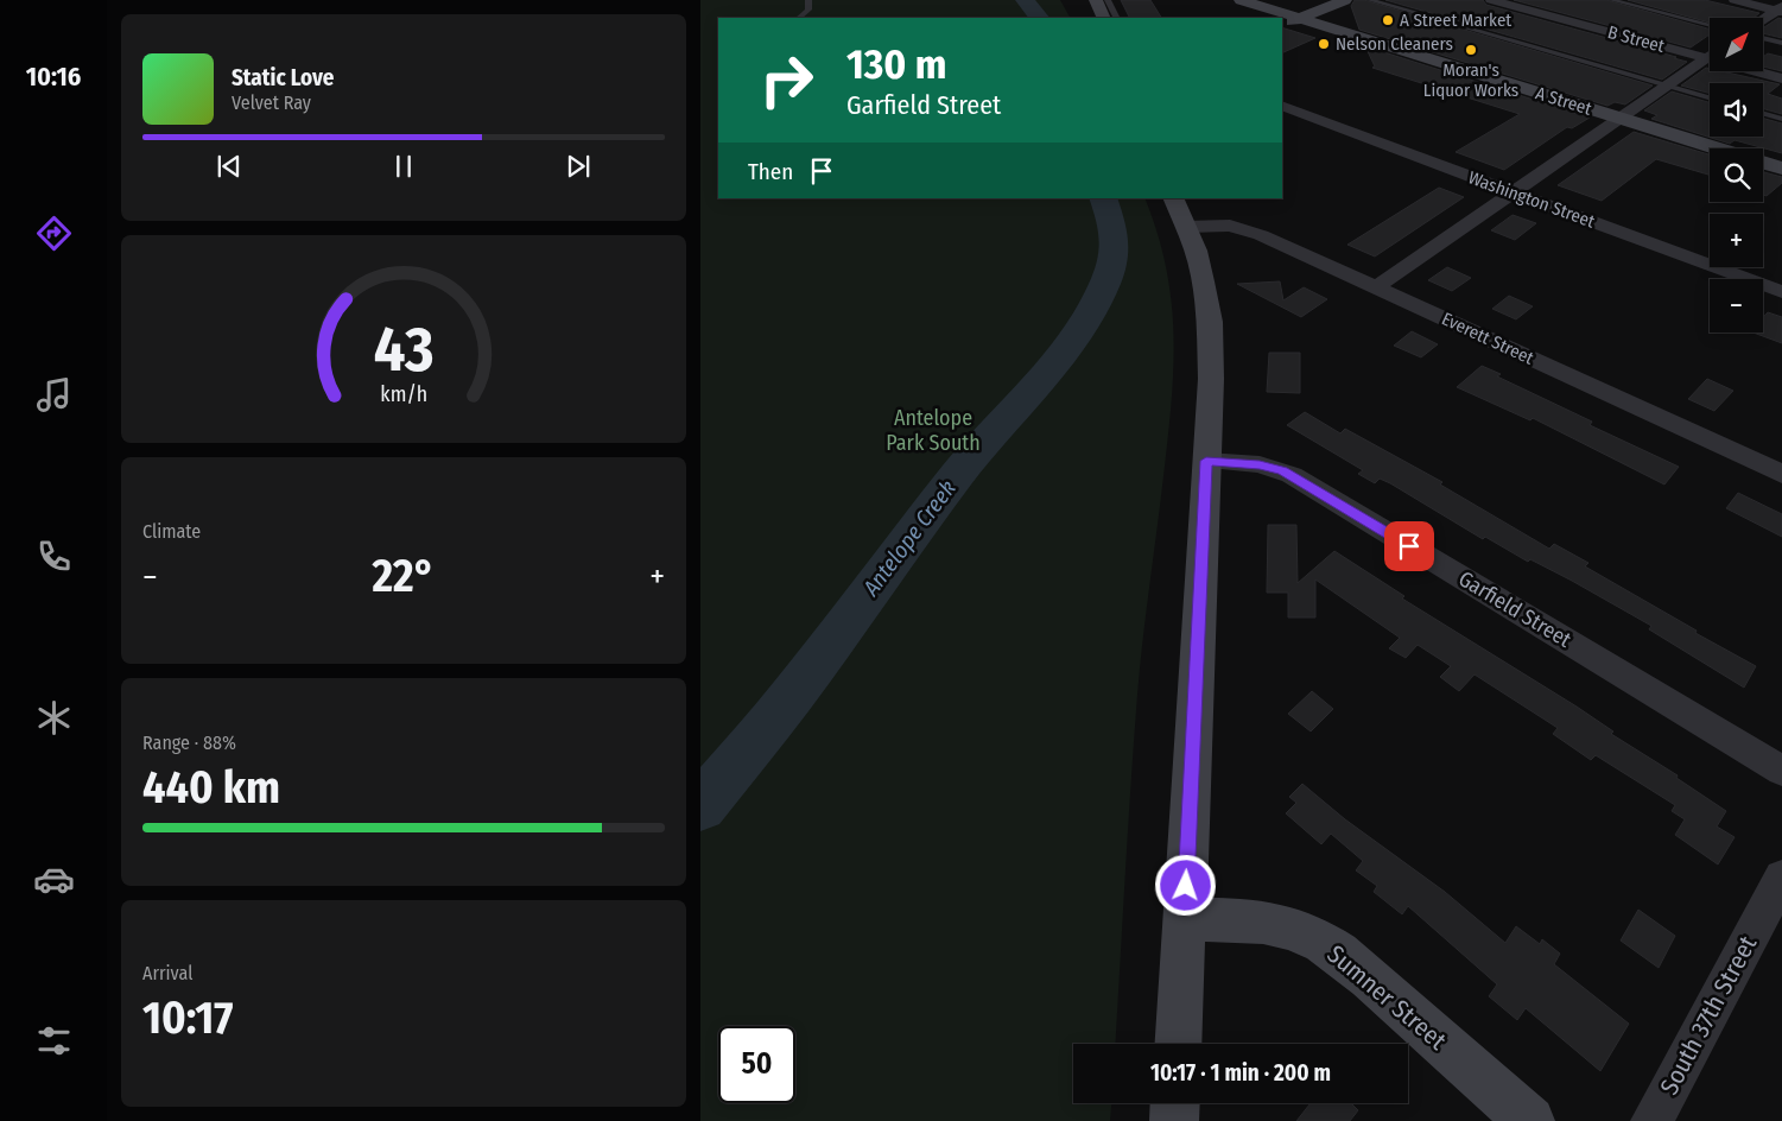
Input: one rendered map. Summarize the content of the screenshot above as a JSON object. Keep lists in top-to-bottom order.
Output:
{
  "streets": {
    "main road": ["A Street", "Sumner Street"],
    "street": [
      "B Street",
      "Washington Street",
      "Everett Street",
      "Garfield Street",
      "South 37th Street"
    ]
  },
  "water": ["Antelope Creek"],
  "parks": ["Antelope Park South"],
  "places": ["A Street Market", "Nelson Cleaners", "Moran's Liquor Works"],
  "north": "top right",
  "page": {
    "tabs": "10:16",
    "map_buttons": ["+", "−"],
    "turn": ["130 m", "Garfield Street"],
    "song": ["Static Love", "Velvet Ray"],
    "then": "Then",
    "tile": [
      "Climate",
      ["Range · 88%", "440 km"],
      ["Arrival", "10:17"]
    ],
    "heat": ["−", "22°", "+"],
    "limit": "50",
    "trip": "10:17 · 1 min · 200 m",
    "gauge": ["43", "km/h"]
  }
}
